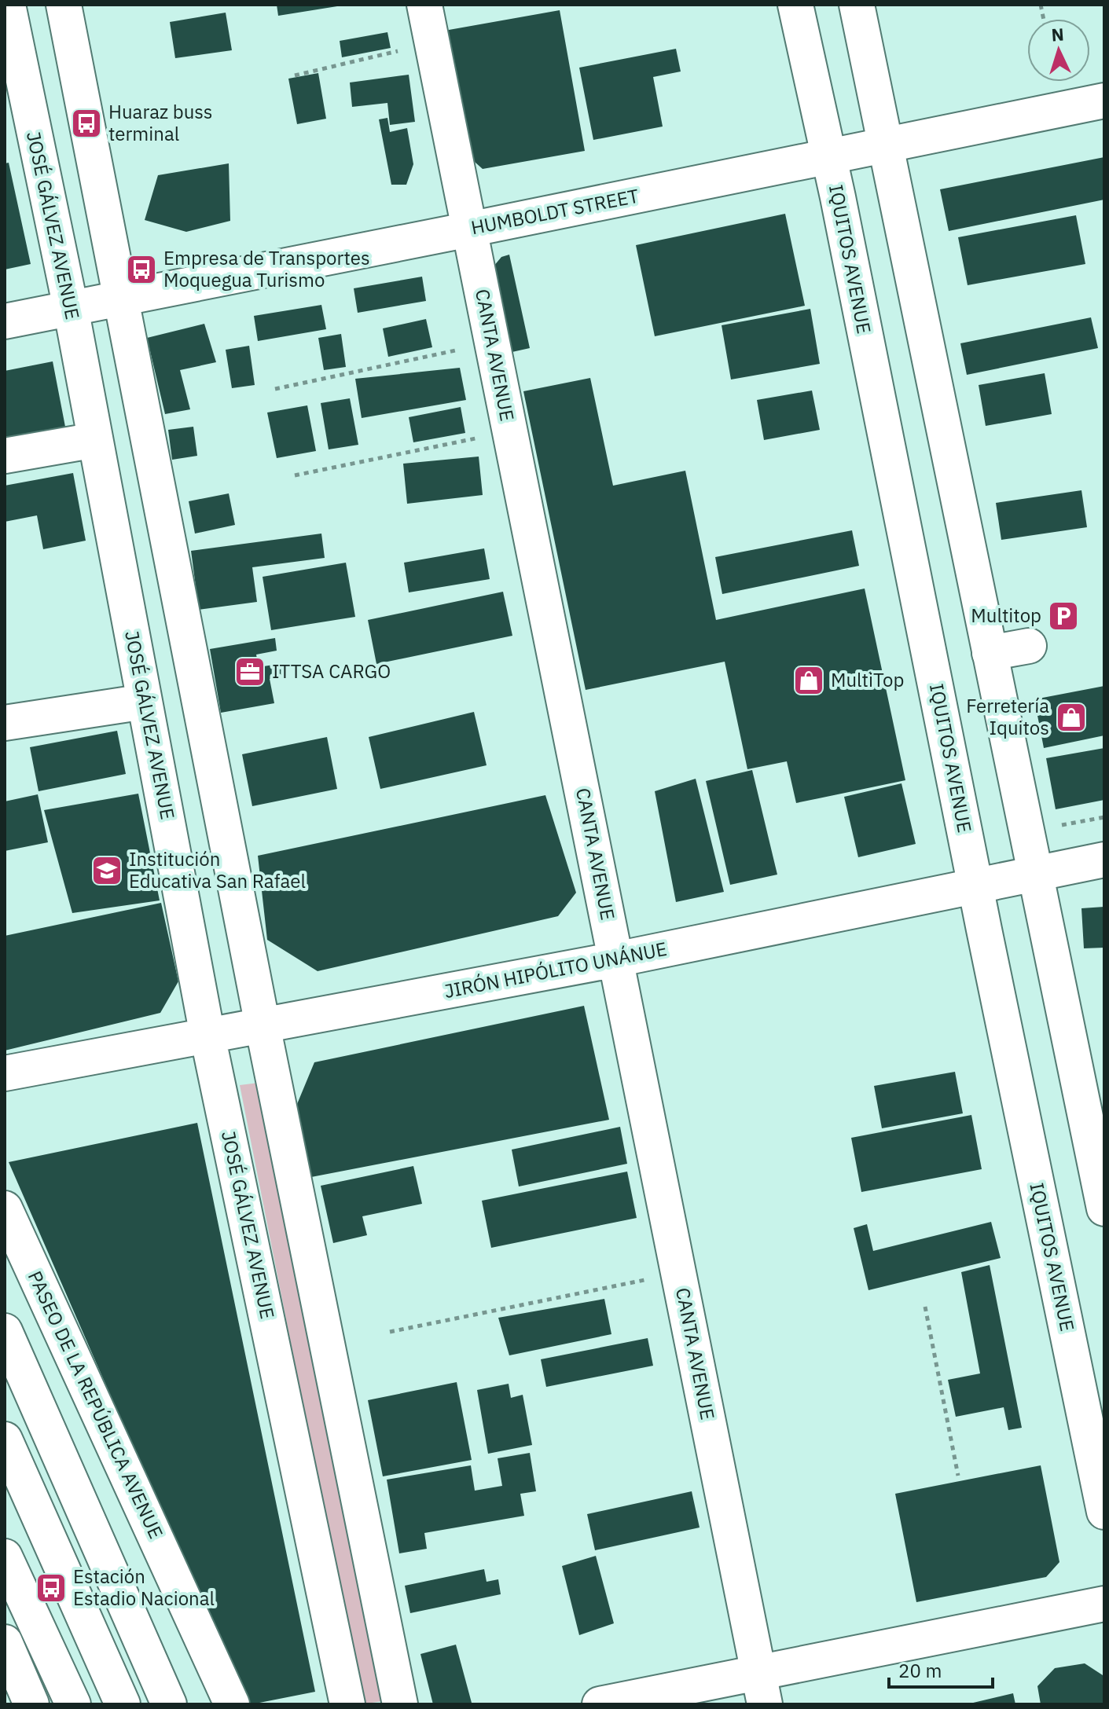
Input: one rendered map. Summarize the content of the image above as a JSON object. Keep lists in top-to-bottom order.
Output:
{
  "streets": {
    "main road": [
      "HUMBOLDT STREET",
      "JOSÉ GÁLVEZ AVENUE",
      "IQUITOS AVENUE",
      "CANTA AVENUE",
      "JIRÓN HIPÓLITO UNÁNUE",
      "PASEO DE LA REPÚBLICA AVENUE"
    ]
  },
  "crossings": [
    ["HUMBOLDT STREET", "JOSÉ GÁLVEZ AVENUE"],
    ["HUMBOLDT STREET", "IQUITOS AVENUE"],
    ["HUMBOLDT STREET", "CANTA AVENUE"],
    ["JOSÉ GÁLVEZ AVENUE", "JIRÓN HIPÓLITO UNÁNUE"],
    ["IQUITOS AVENUE", "JIRÓN HIPÓLITO UNÁNUE"],
    ["CANTA AVENUE", "JIRÓN HIPÓLITO UNÁNUE"]
  ],
  "places": {
    "bus stop": ["Huaraz buss terminal", "Empresa de Transportes Moquegua Turismo", "Estación Estadio Nacional"],
    "parking": ["Multitop"],
    "office": ["ITTSA CARGO"],
    "shop": ["MultiTop", "Ferretería Iquitos"],
    "school or university": ["Institución Educativa San Rafael"]
  },
  "scale_bar": "20 m",
  "north": "top"
}
